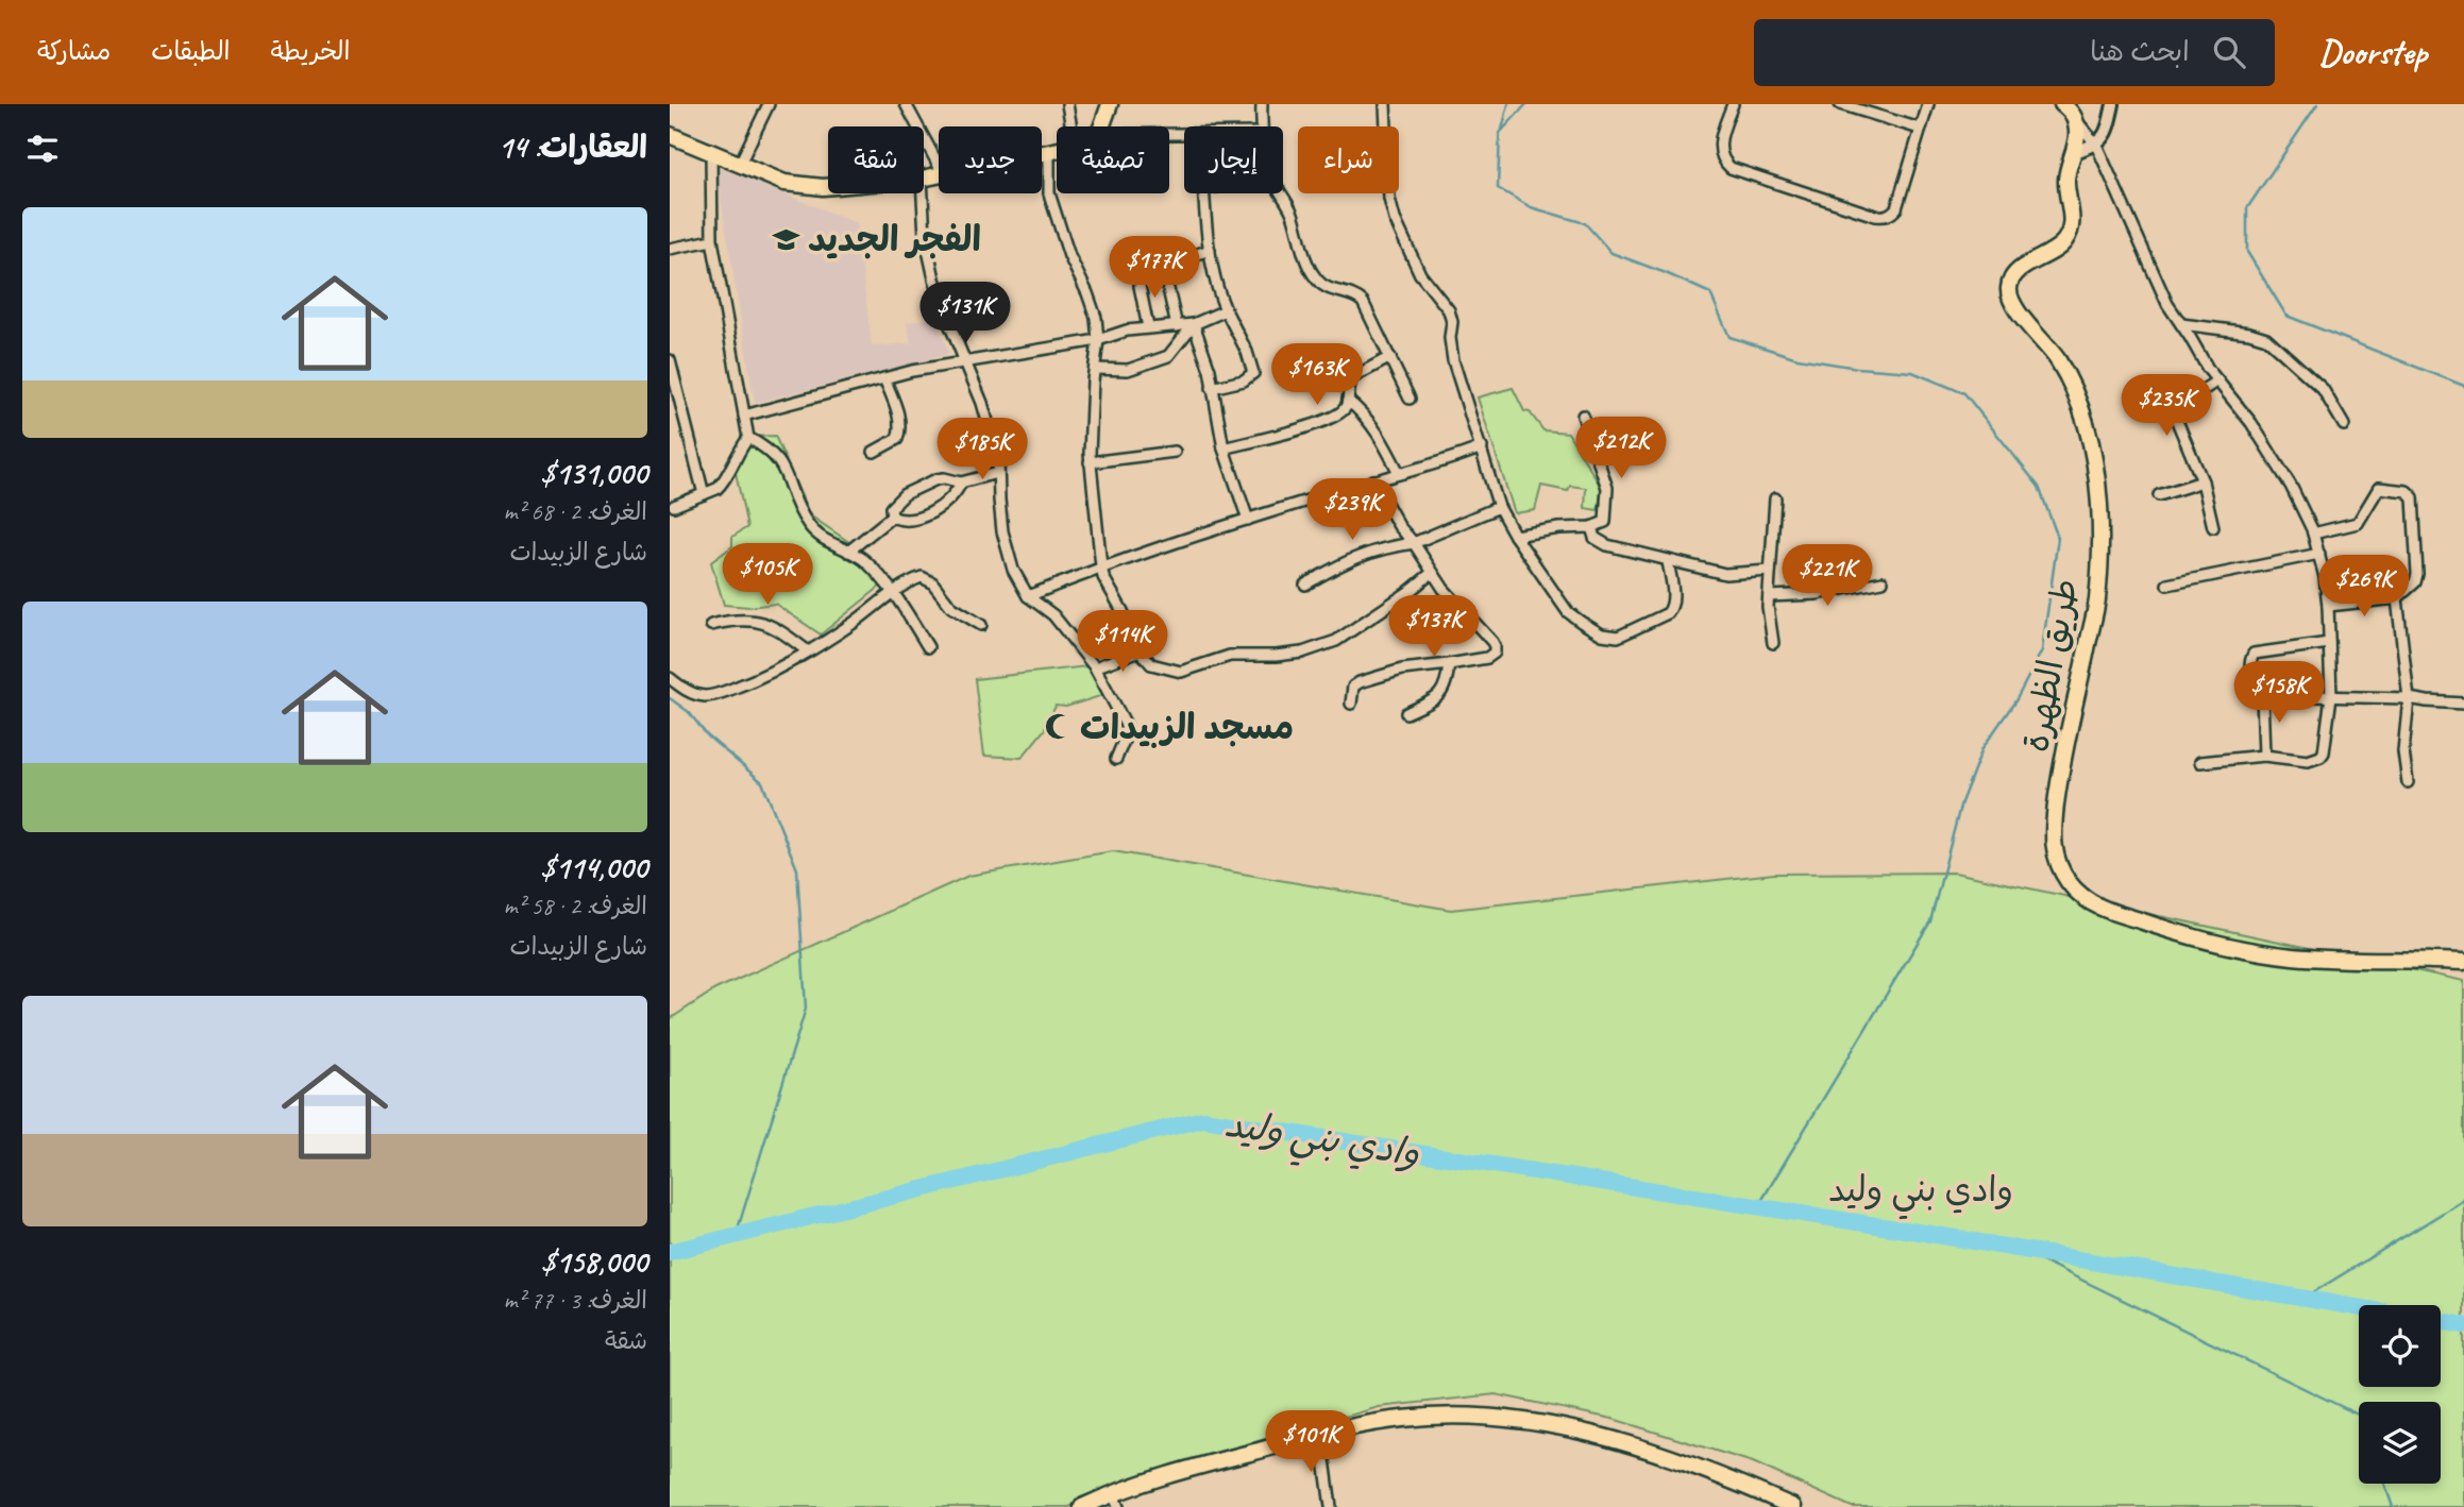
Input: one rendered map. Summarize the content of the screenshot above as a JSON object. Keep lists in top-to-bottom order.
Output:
{
  "streets": {
    "main road": ["طريق الظهرة"]
  },
  "water": ["وادي بني وليد"],
  "parks": ["وادي بني وليد"],
  "places": {
    "school or university": ["الفجر الجديد"],
    "mosque": ["مسجد الزبيدات"]
  },
  "page": {
    "header": "Doorstep",
    "search": "ابحث هنا",
    "nav": ["الخريطة", "الطبقات", "مشاركة"],
    "heading": "العقارات: 14",
    "chip": [
      "شراء",
      "إيجار",
      "تصفية",
      "جديد",
      "شقة"
    ],
    "list": [
      {
        "name": "$131,000",
        "note": "الغرف: 2 · 68 m² · شارع الزبيدات"
      },
      {
        "name": "$114,000",
        "note": "الغرف: 2 · 58 m² · شارع الزبيدات"
      },
      {
        "name": "$158,000",
        "note": "الغرف: 3 · 77 m² · شقة"
      }
    ],
    "price": [
      "$177K",
      "$131K",
      "$163K",
      "$235K",
      "$212K",
      "$185K",
      "$239K",
      "$105K",
      "$221K",
      "$269K",
      "$137K",
      "$114K",
      "$158K",
      "$101K"
    ]
  }
}
